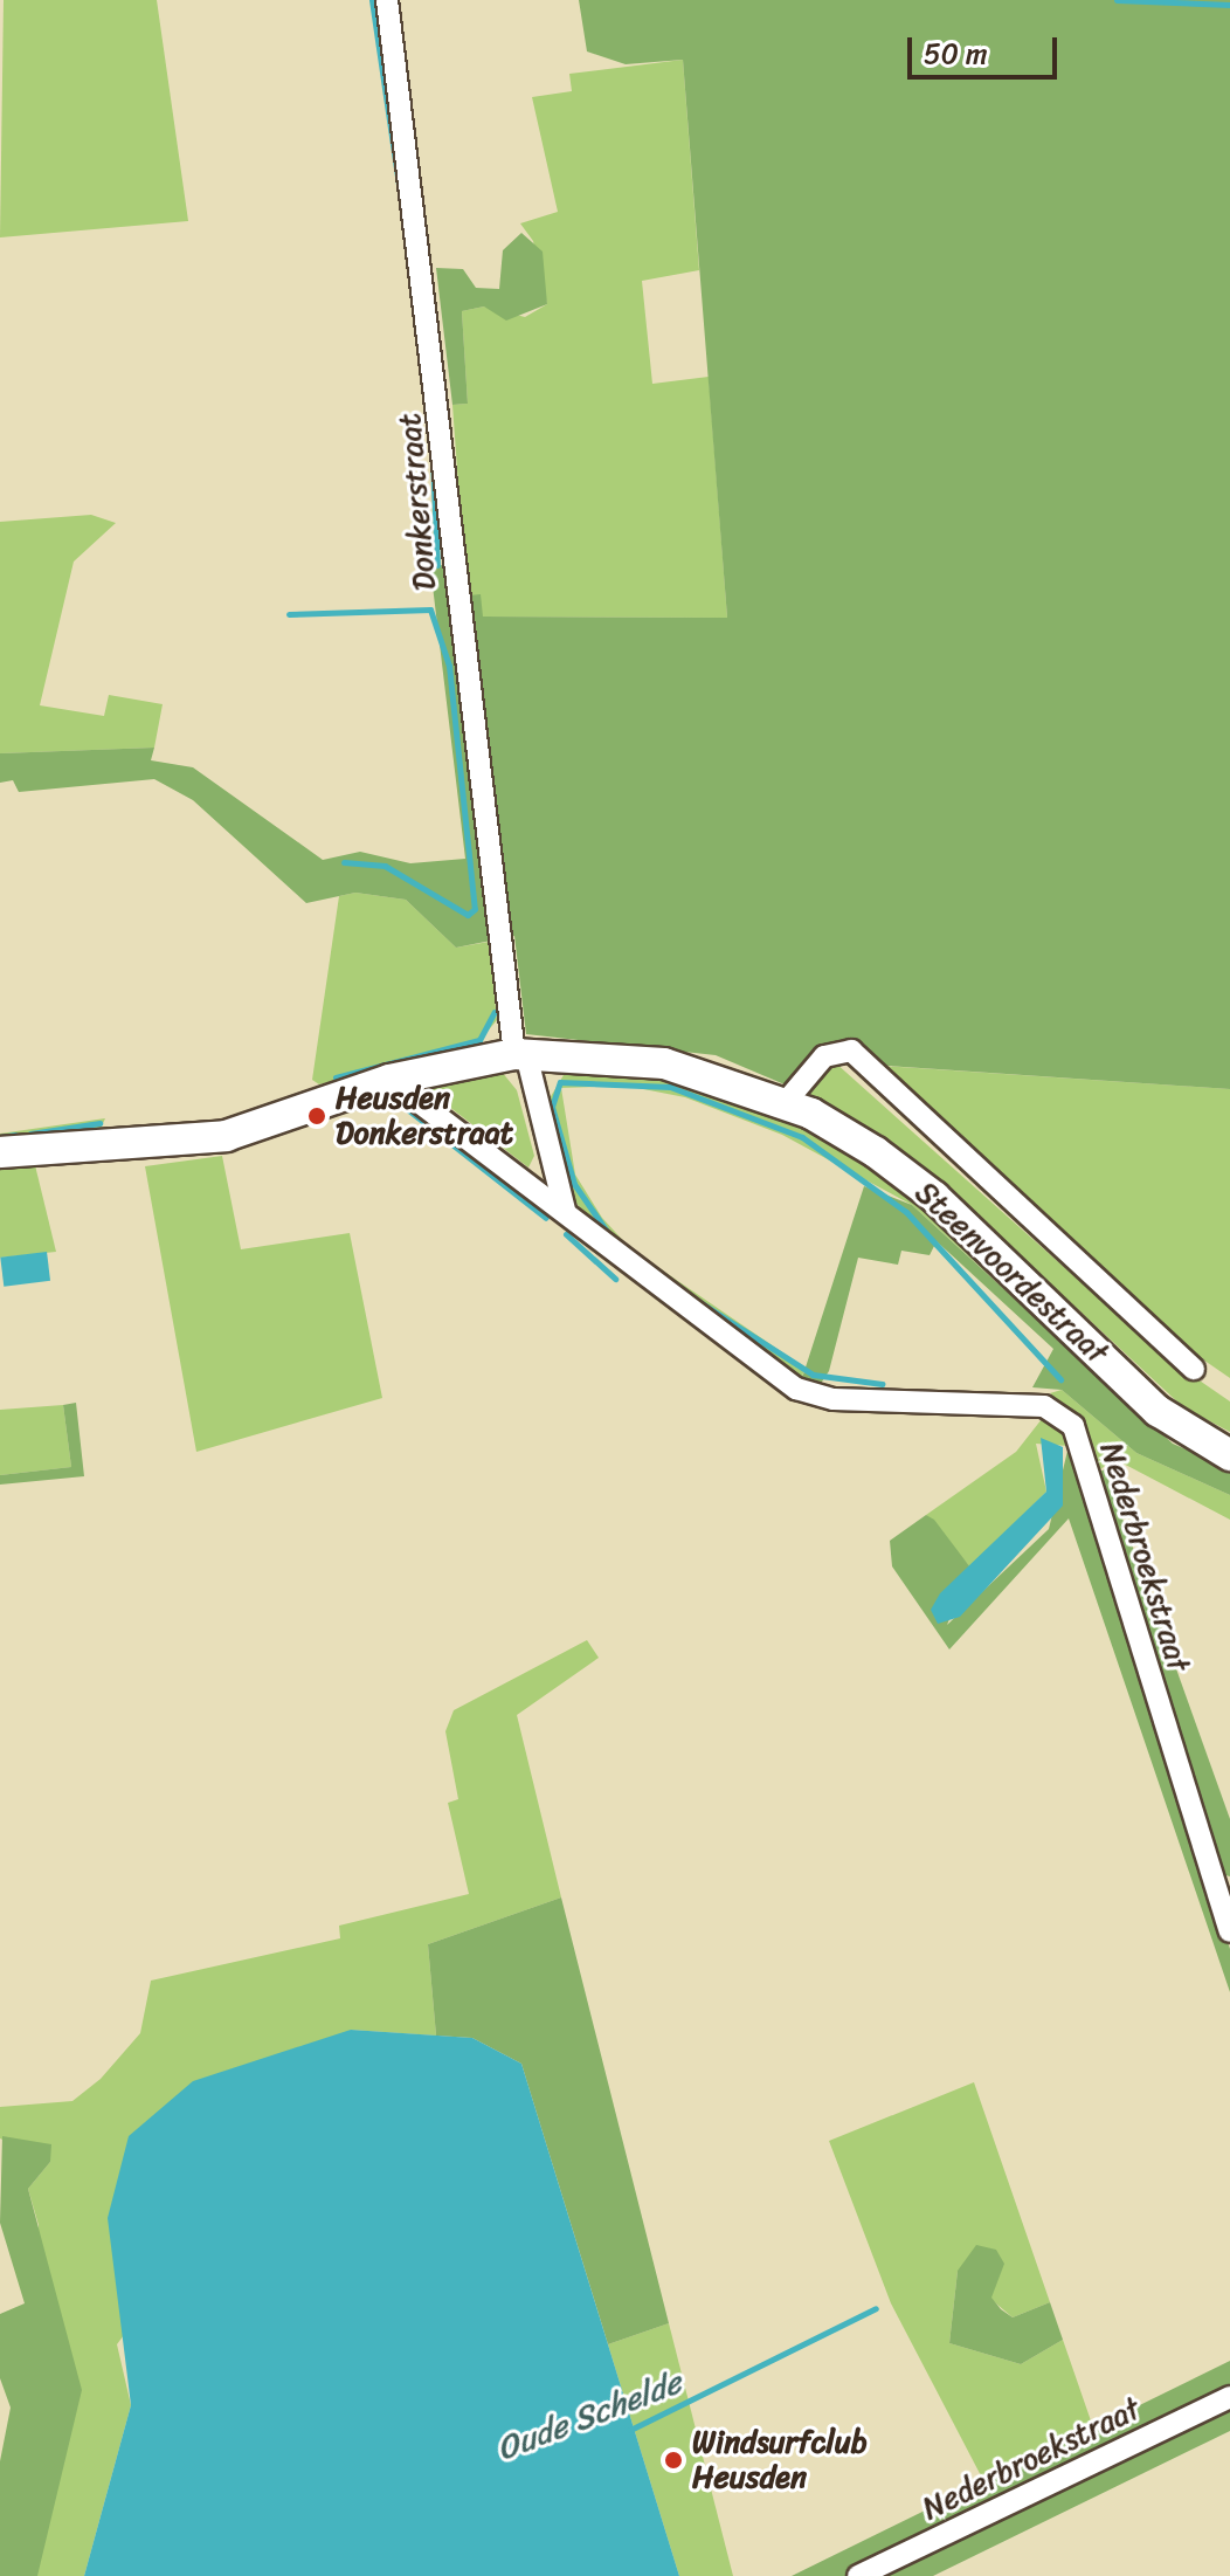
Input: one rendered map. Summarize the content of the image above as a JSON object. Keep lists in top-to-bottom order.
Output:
{
  "streets": {
    "street": ["Donkerstraat", "Steenvoordestraat", "Nederbroekstraat"]
  },
  "crossings": [
    ["Donkerstraat", "Steenvoordestraat"],
    ["Donkerstraat", "Nederbroekstraat"],
    ["Steenvoordestraat", "Nederbroekstraat"]
  ],
  "water": ["Oude Schelde"],
  "places": ["Heusden Donkerstraat", "Windsurfclub Heusden"],
  "scale_bar": "50 m"
}
